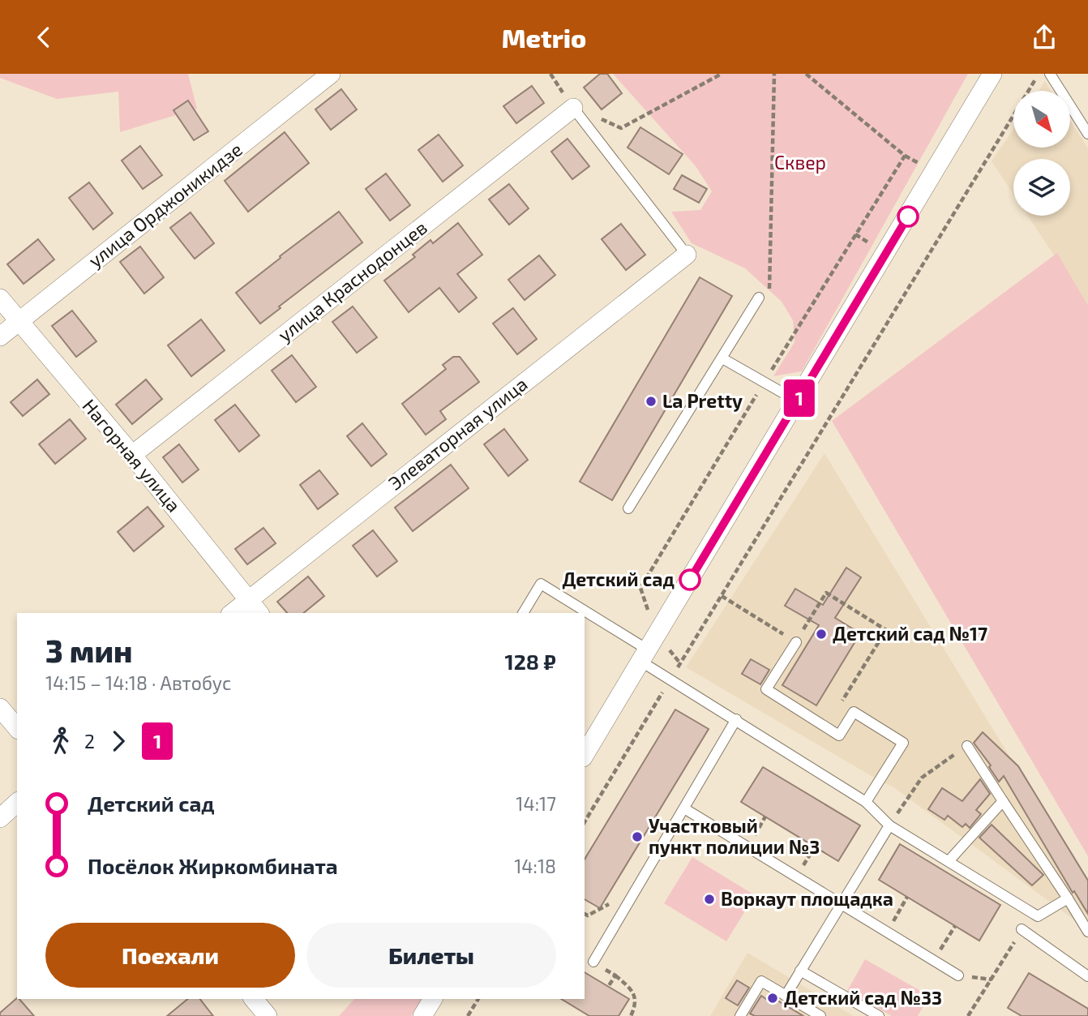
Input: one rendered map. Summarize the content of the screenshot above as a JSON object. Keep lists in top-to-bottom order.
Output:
{
  "streets": {
    "street": [
      "улица Орджоникидзе",
      "улица Краснодонцев",
      "Элеваторная улица",
      "Нагорная улица"
    ]
  },
  "crossings": [
    ["улица Орджоникидзе", "Нагорная улица"],
    ["улица Краснодонцев", "Нагорная улица"],
    ["Элеваторная улица", "Нагорная улица"]
  ],
  "parks": ["Сквер"],
  "places": [
    "La Pretty",
    "Детский сад",
    "Детский сад №17",
    "Участковый пункт полиции №3",
    "Воркаут площадка",
    "Детский сад №33"
  ],
  "lines": ["bus line 1"],
  "north": "bottom right",
  "page": {
    "header": "Metrio",
    "on_map": "1",
    "heading": ["3 мин", "14:15 – 14:18 · Автобус", "128 ₽"],
    "legs": ["2", "1"],
    "list": [
      {
        "name": "Детский сад",
        "value": "14:17"
      },
      {
        "name": "Посёлок Жиркомбината",
        "value": "14:18"
      }
    ],
    "buttons": ["Поехали", "Билеты"]
  }
}
